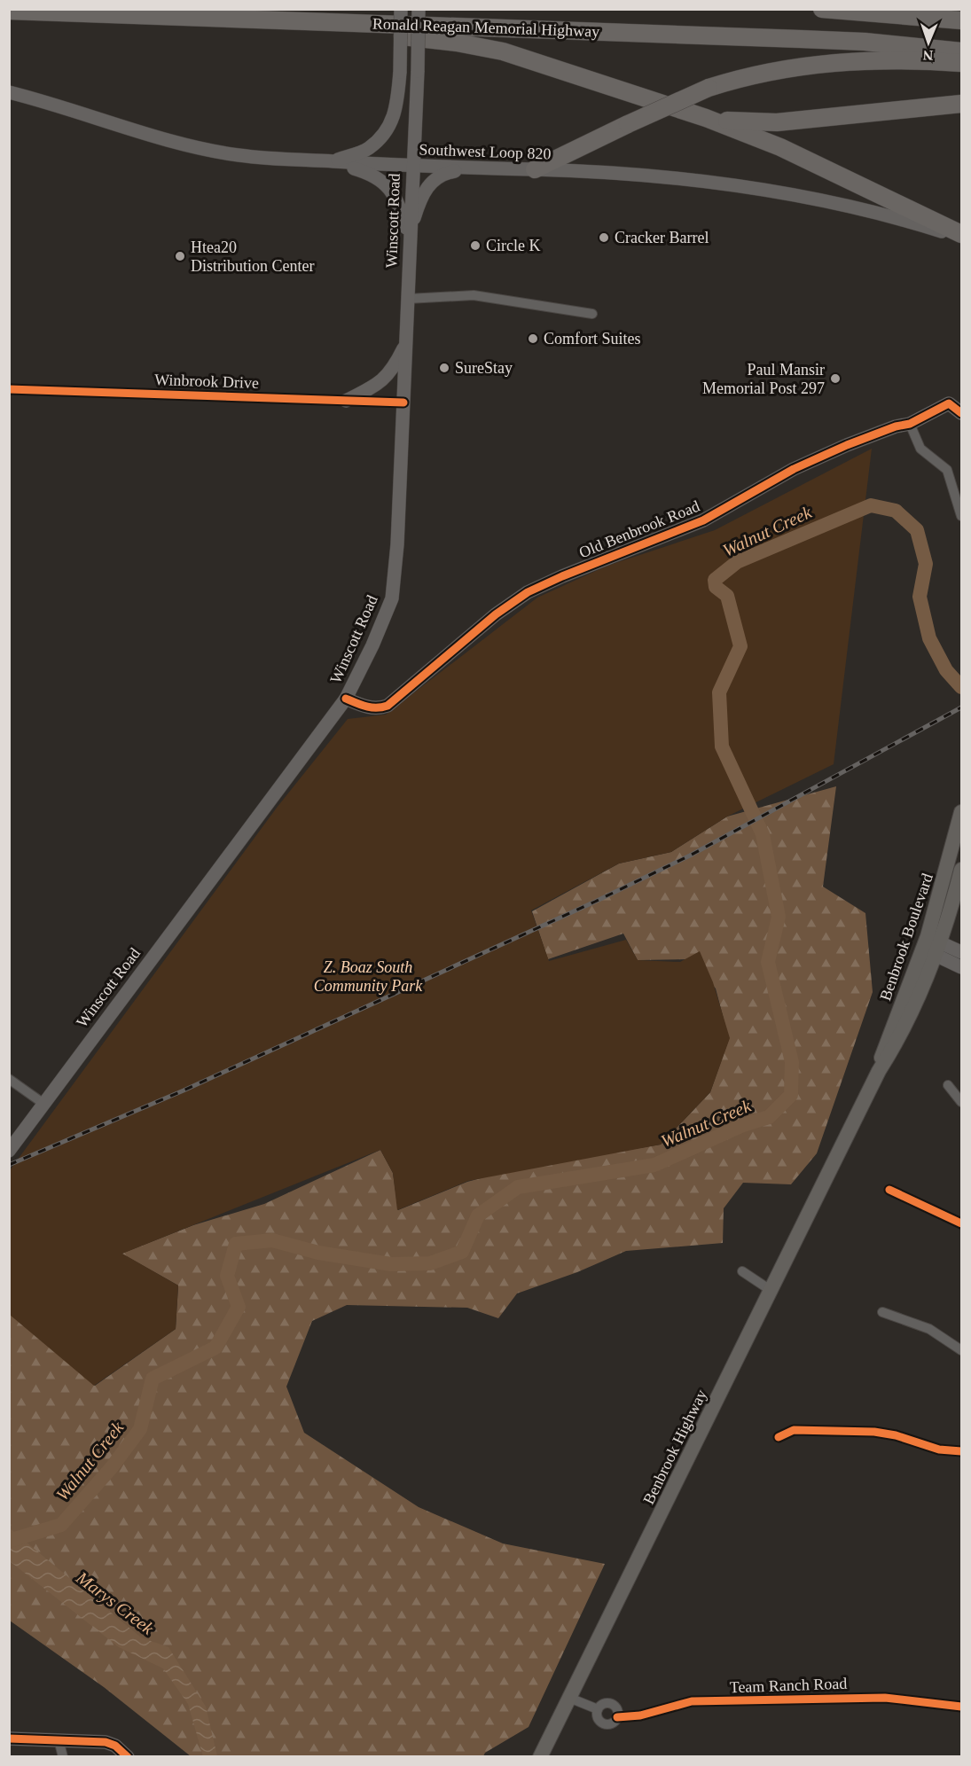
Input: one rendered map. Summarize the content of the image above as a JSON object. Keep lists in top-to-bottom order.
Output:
{
  "streets": {
    "highway": ["Ronald Reagan Memorial Highway"],
    "main road": [
      "Southwest Loop 820",
      "Winscott Road",
      "Old Benbrook Road",
      "Benbrook Boulevard",
      "Benbrook Highway"
    ],
    "street": ["Winbrook Drive", "Team Ranch Road"]
  },
  "crossings": [
    ["Southwest Loop 820", "Winscott Road"],
    ["Winscott Road", "Winbrook Drive"],
    ["Winscott Road", "Old Benbrook Road"],
    ["Benbrook Boulevard", "Benbrook Highway"]
  ],
  "water": ["Walnut Creek", "Marys Creek"],
  "parks": ["Z. Boaz South Community Park"],
  "places": [
    "Cracker Barrel",
    "Circle K",
    "Htea20 Distribution Center",
    "Comfort Suites",
    "SureStay",
    "Paul Mansir Memorial Post 297"
  ],
  "north": "bottom"
}
